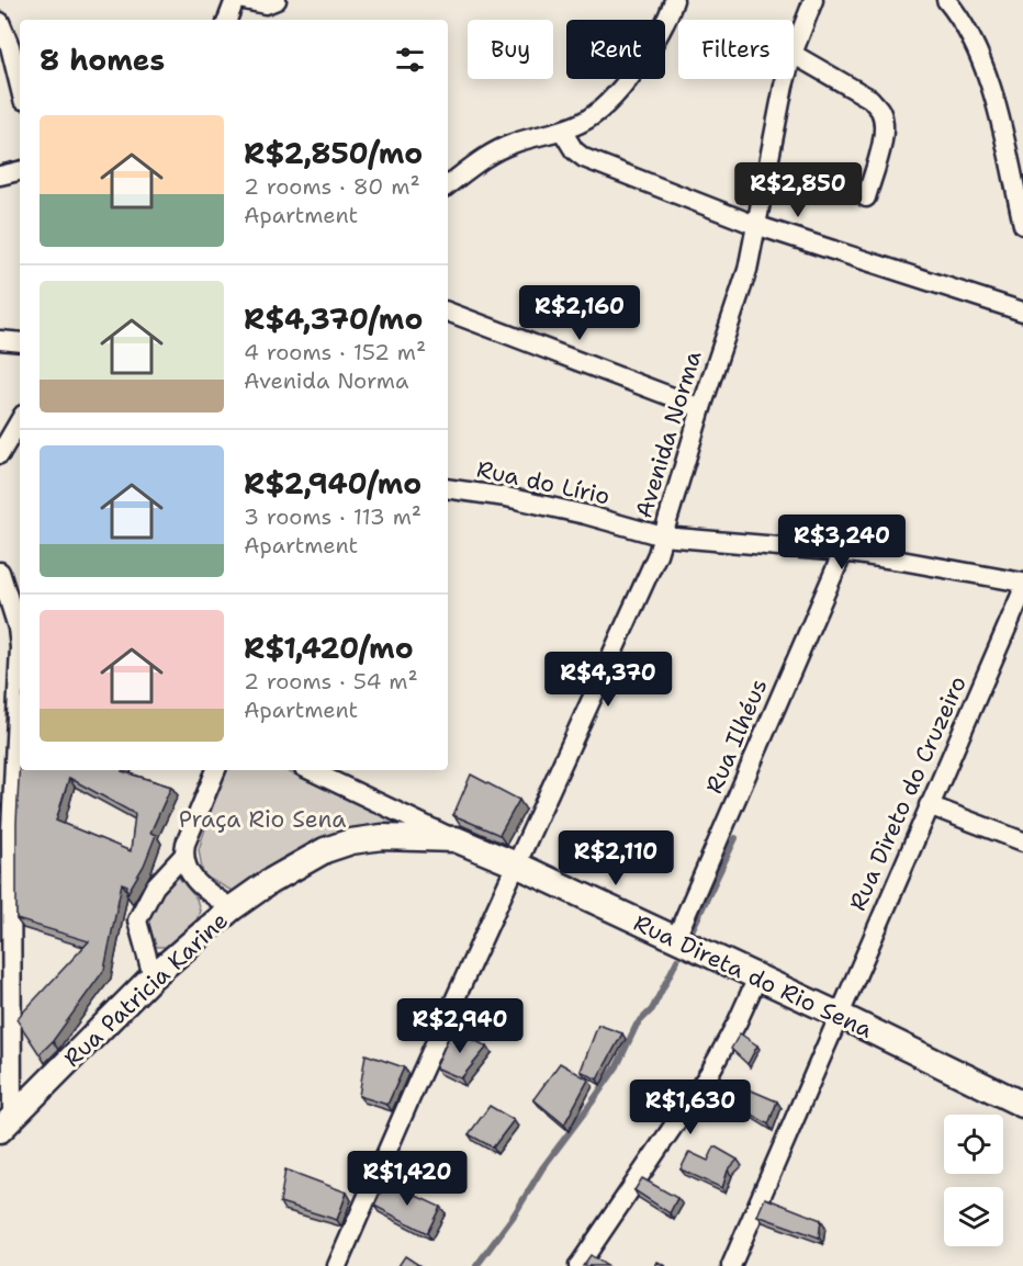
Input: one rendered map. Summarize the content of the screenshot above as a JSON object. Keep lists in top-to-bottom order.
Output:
{
  "streets": {
    "main road": ["Rua Direta do Rio Sena", "Rua Patricia Karine"],
    "street": [
      "Avenida Norma",
      "Rua do Lírio",
      "Rua Ilhéus",
      "Rua Direto do Cruzeiro"
    ]
  },
  "crossings": [
    ["Avenida Norma", "Rua do Lírio"],
    ["Avenida Norma", "Rua Direta do Rio Sena"],
    ["Rua do Lírio", "Rua Ilhéus"],
    ["Rua Ilhéus", "Rua Direta do Rio Sena"],
    ["Rua Direto do Cruzeiro", "Rua Direta do Rio Sena"],
    ["Rua Direta do Rio Sena", "Rua Patricia Karine"]
  ],
  "parks": ["Praça Rio Sena"],
  "page": {
    "chip": ["Buy", "Rent", "Filters"],
    "heading": "8 homes",
    "list": [
      {
        "name": "R$2,850/mo",
        "note": "2 rooms · 80 m² · Apartment"
      },
      {
        "name": "R$4,370/mo",
        "note": "4 rooms · 152 m² · Avenida Norma"
      },
      {
        "name": "R$2,940/mo",
        "note": "3 rooms · 113 m² · Apartment"
      },
      {
        "name": "R$1,420/mo",
        "note": "2 rooms · 54 m² · Apartment"
      }
    ],
    "price": [
      "R$2,850",
      "R$2,160",
      "R$3,240",
      "R$4,370",
      "R$2,110",
      "R$2,940",
      "R$1,630",
      "R$1,420"
    ]
  }
}
